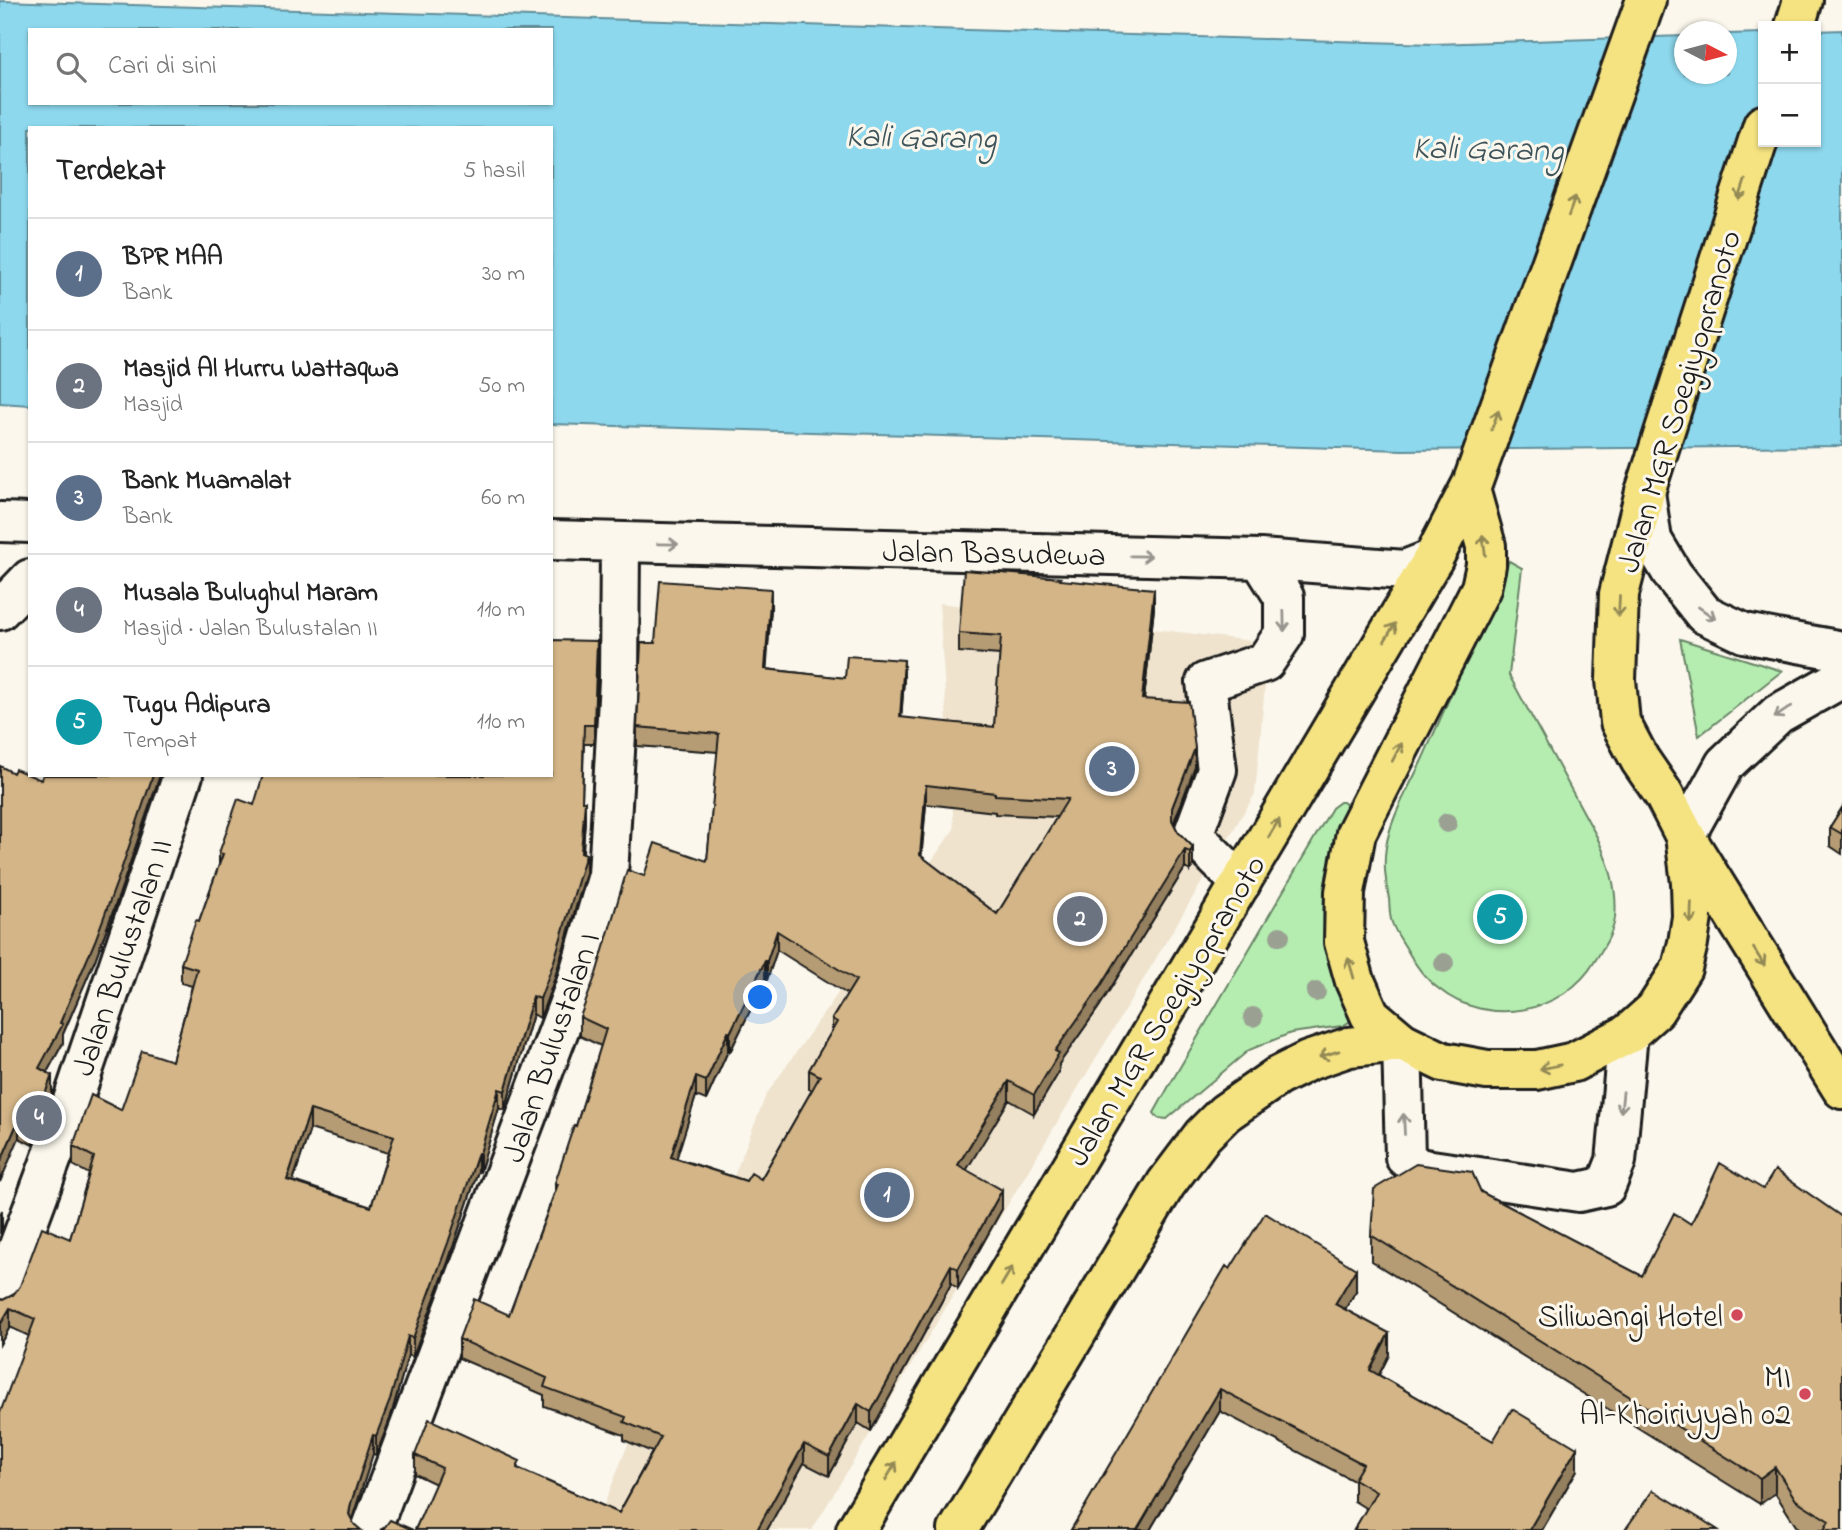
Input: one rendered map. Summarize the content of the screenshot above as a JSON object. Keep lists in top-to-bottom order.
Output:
{
  "streets": {
    "main road": ["Jalan MGR Soegiyopranoto"],
    "street": ["Jalan Basudewa", "Jalan Bulustalan II", "Jalan Bulustalan I"]
  },
  "crossings": [
    ["Jalan MGR Soegiyopranoto", "Jalan Basudewa"],
    ["Jalan Basudewa", "Jalan Bulustalan I"]
  ],
  "one_way": ["Jalan Basudewa"],
  "water": ["Kali Garang"],
  "places": ["Siliwangi Hotel", "MI Al-Khoiriyyah 02"],
  "north": "right",
  "page": {
    "map_buttons": ["+", "−"],
    "search": "Cari di sini",
    "heading": ["Terdekat", "5 hasil"],
    "list": [
      {
        "mark": "1",
        "name": "BPR MAA",
        "note": "Bank",
        "value": "30 m"
      },
      {
        "mark": "2",
        "name": "Masjid Al Hurru Wattaqwa",
        "note": "Masjid",
        "value": "50 m"
      },
      {
        "mark": "3",
        "name": "Bank Muamalat",
        "note": "Bank",
        "value": "60 m"
      },
      {
        "mark": "4",
        "name": "Musala Bulughul Maram",
        "note": "Masjid · Jalan Bulustalan II",
        "value": "110 m"
      },
      {
        "mark": "5",
        "name": "Tugu Adipura",
        "note": "Tempat",
        "value": "110 m"
      }
    ],
    "pins": [
      "3",
      "5",
      "2",
      "4",
      "1"
    ]
  }
}
